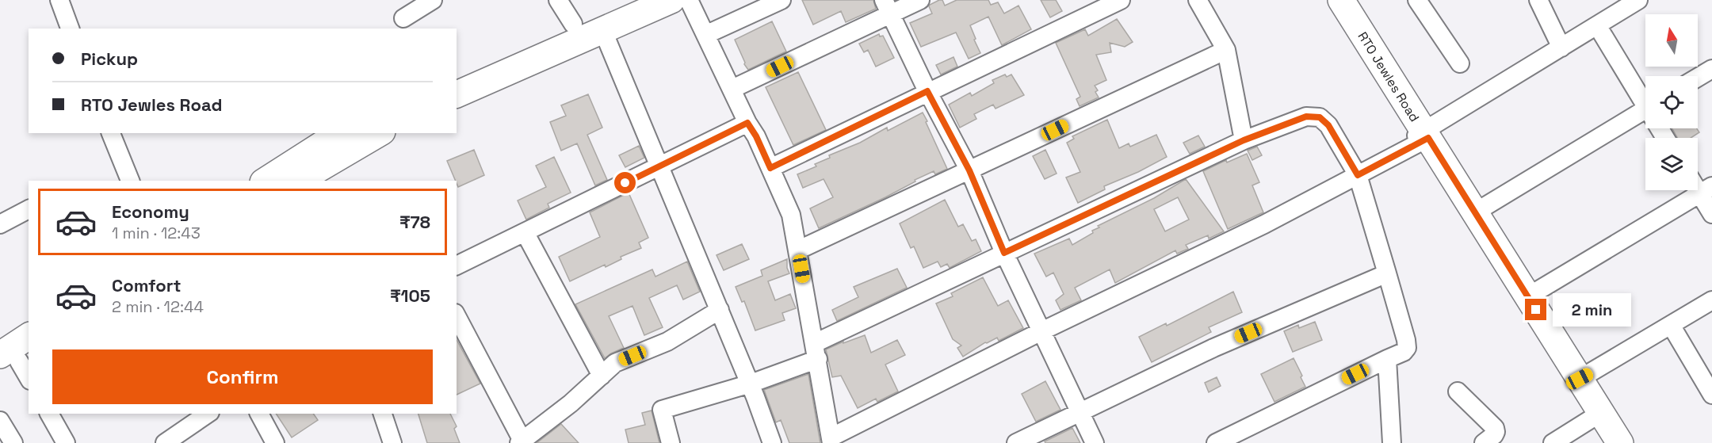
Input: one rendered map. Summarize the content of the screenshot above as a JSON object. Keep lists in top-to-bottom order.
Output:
{
  "streets": {
    "highway": ["RTO Jewles Road"]
  },
  "north": "top",
  "page": {
    "banner": ["Pickup", "RTO Jewles Road"],
    "list": [
      {
        "name": "Economy",
        "note": "1 min · 12:43",
        "value": "₹78"
      },
      {
        "name": "Comfort",
        "note": "2 min · 12:44",
        "value": "₹105"
      }
    ],
    "bubble": "2 min",
    "buttons": "Confirm"
  }
}
